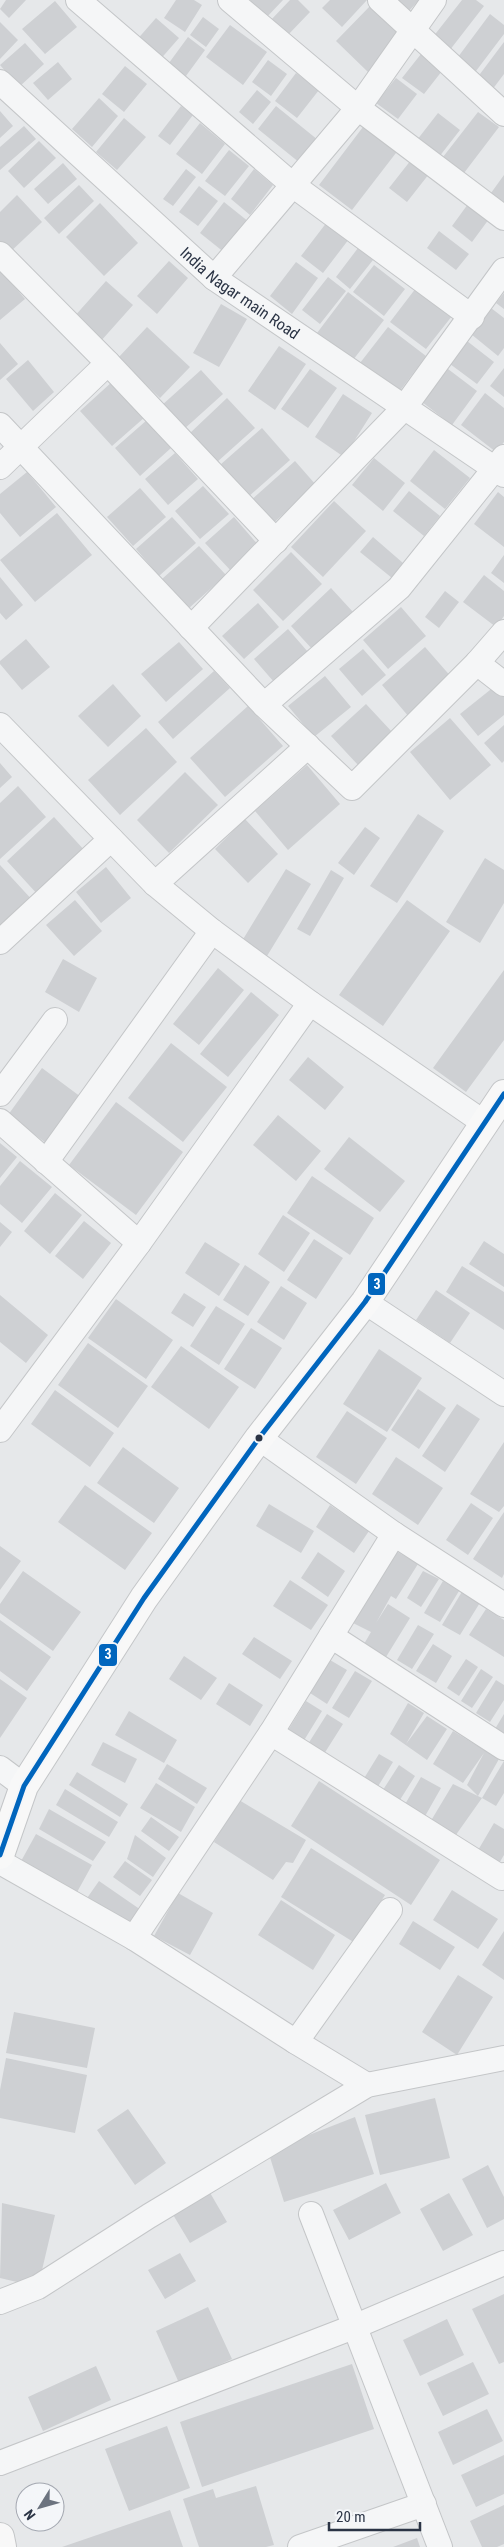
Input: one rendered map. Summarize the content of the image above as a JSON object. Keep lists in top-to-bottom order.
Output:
{
  "streets": {
    "street": ["India Nagar main Road"]
  },
  "lines": ["transit line 3"],
  "scale_bar": "20 m",
  "north": "bottom left"
}
